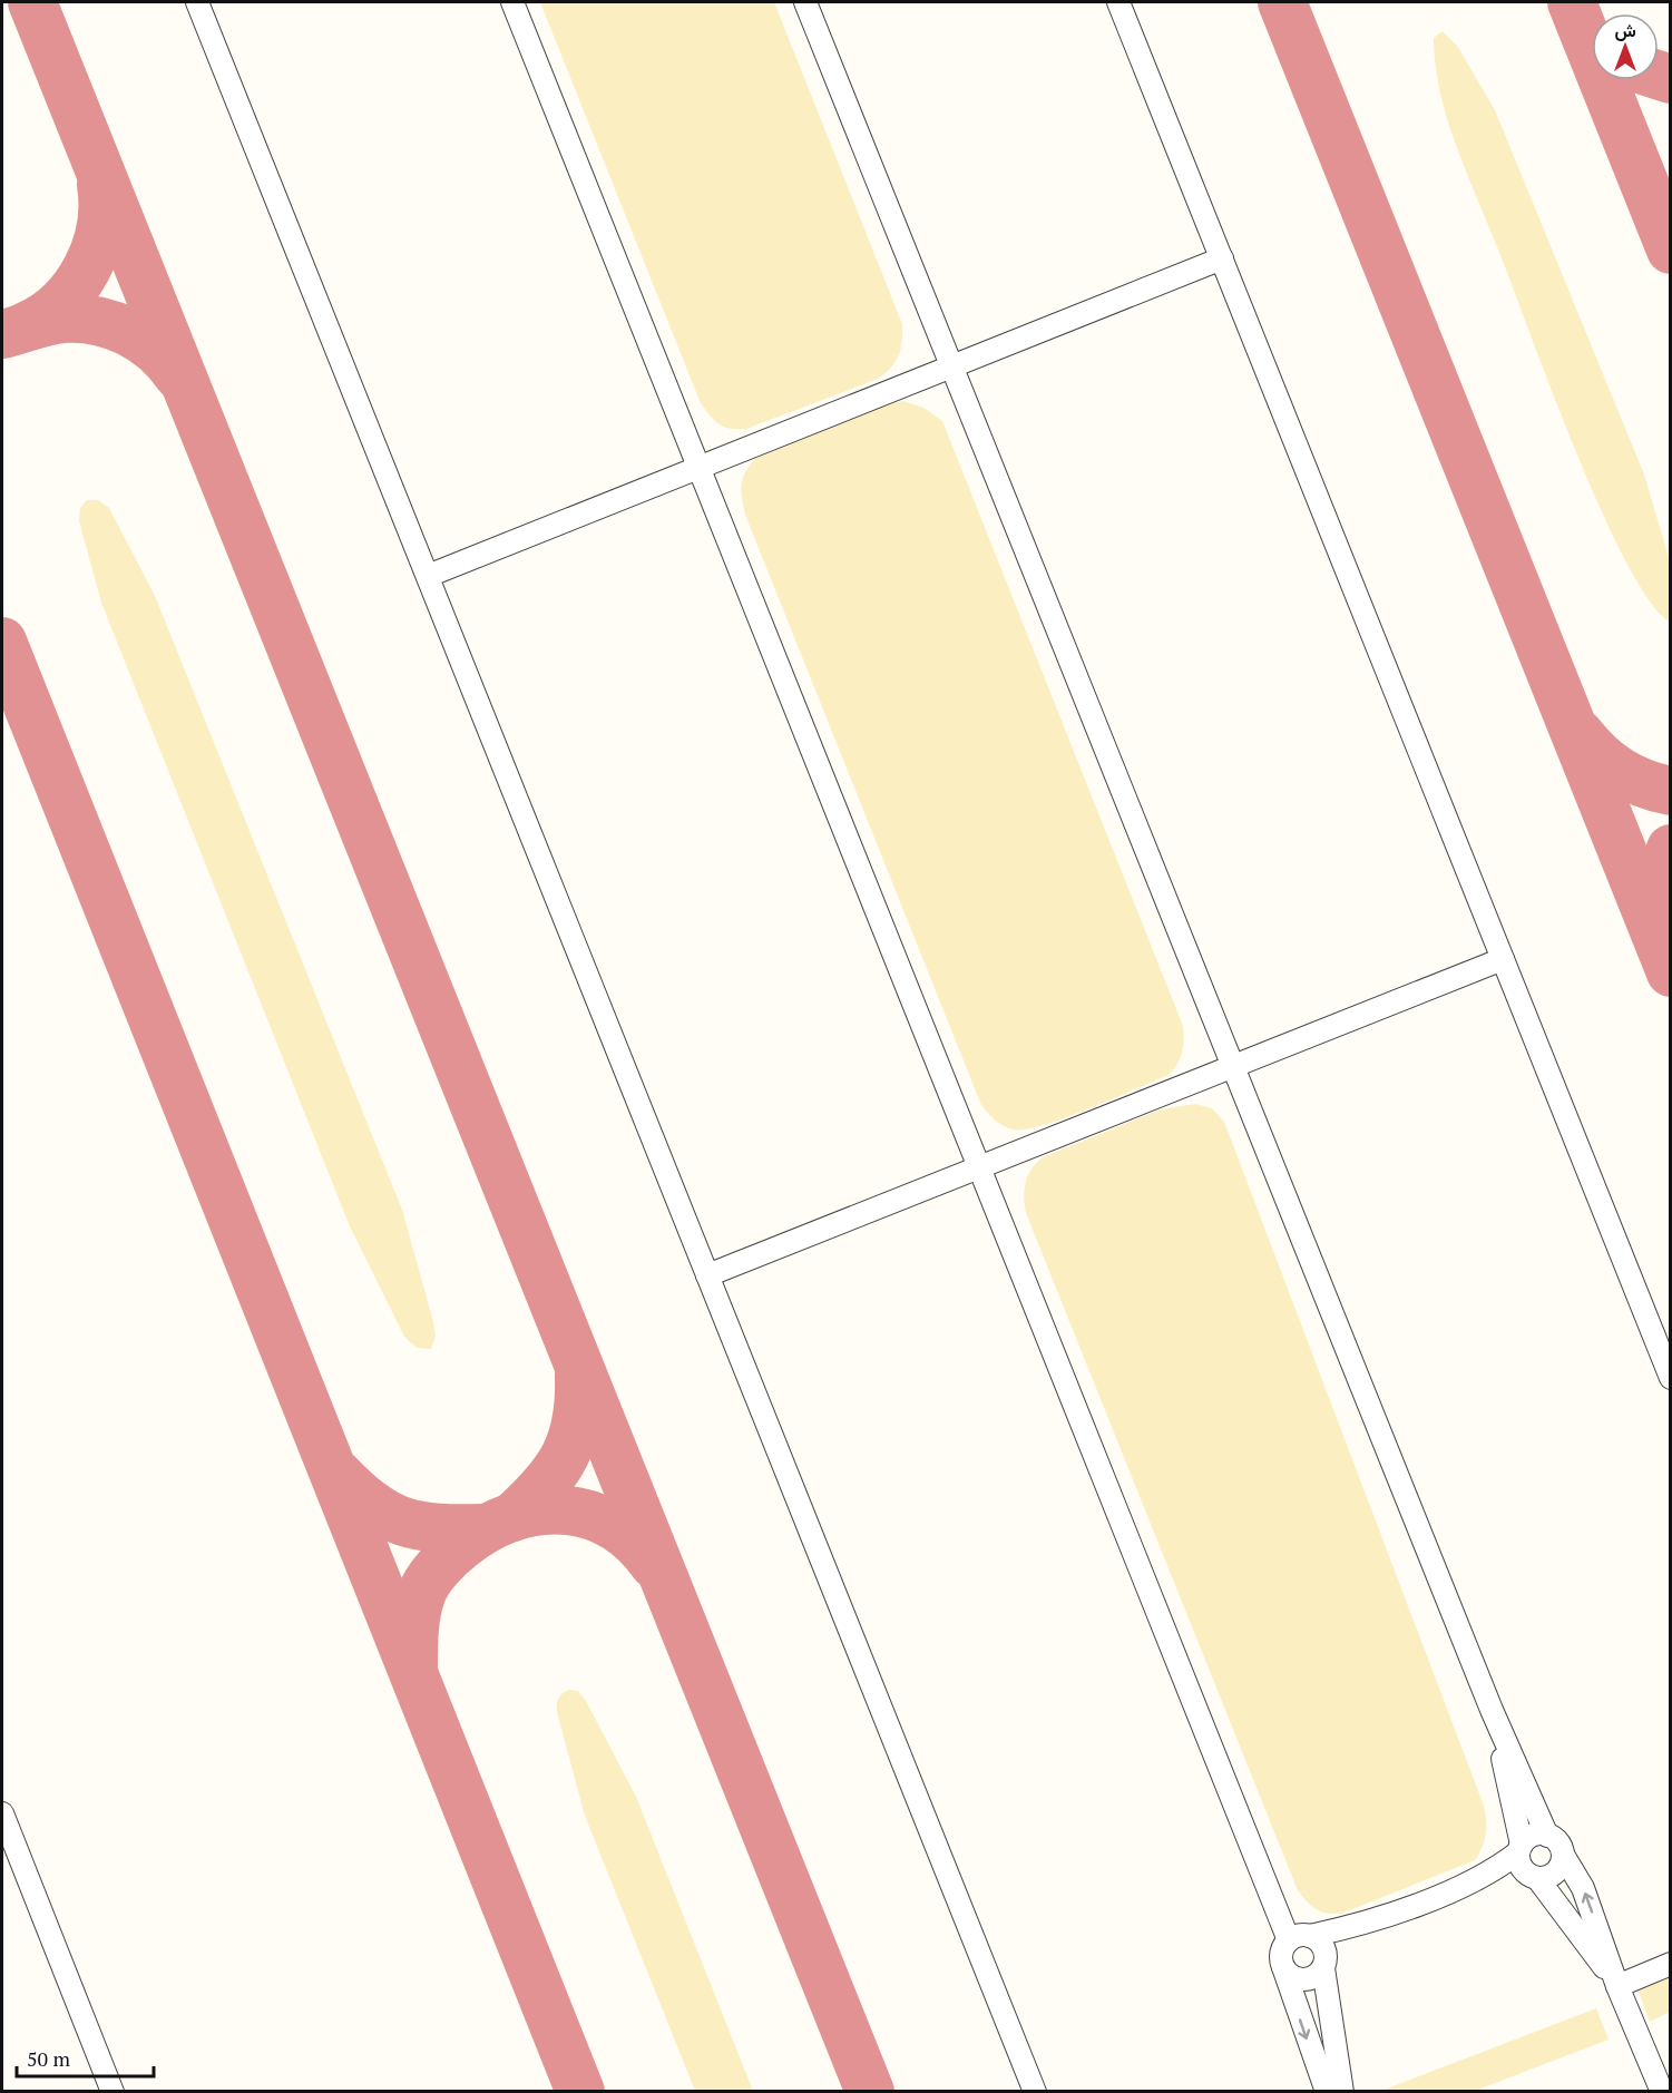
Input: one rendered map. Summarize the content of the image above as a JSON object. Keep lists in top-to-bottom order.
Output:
{
  "scale_bar": "50 m",
  "north": "top"
}
